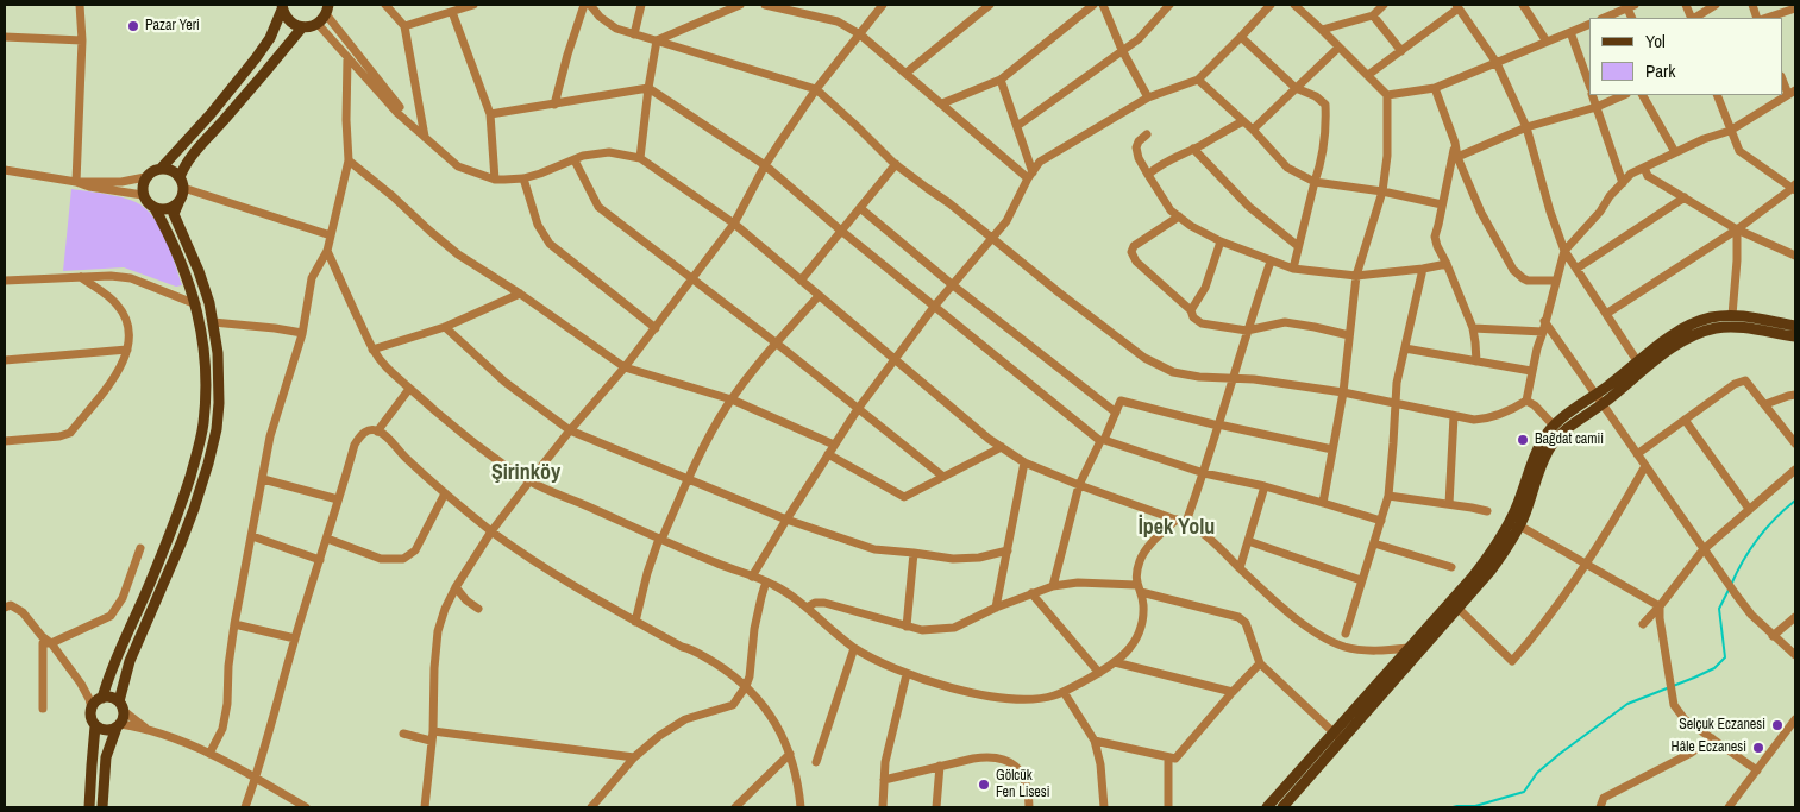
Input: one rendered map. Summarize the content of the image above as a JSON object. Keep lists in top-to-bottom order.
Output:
{
  "districts": ["Şirinköy", "İpek Yolu"],
  "places": [
    "Pazar Yeri",
    "Bağdat camii",
    "Selçuk Eczanesi",
    "Hâle Eczanesi",
    "Gölcük Fen Lisesi"
  ],
  "legend": ["Yol", "Park"]
}
